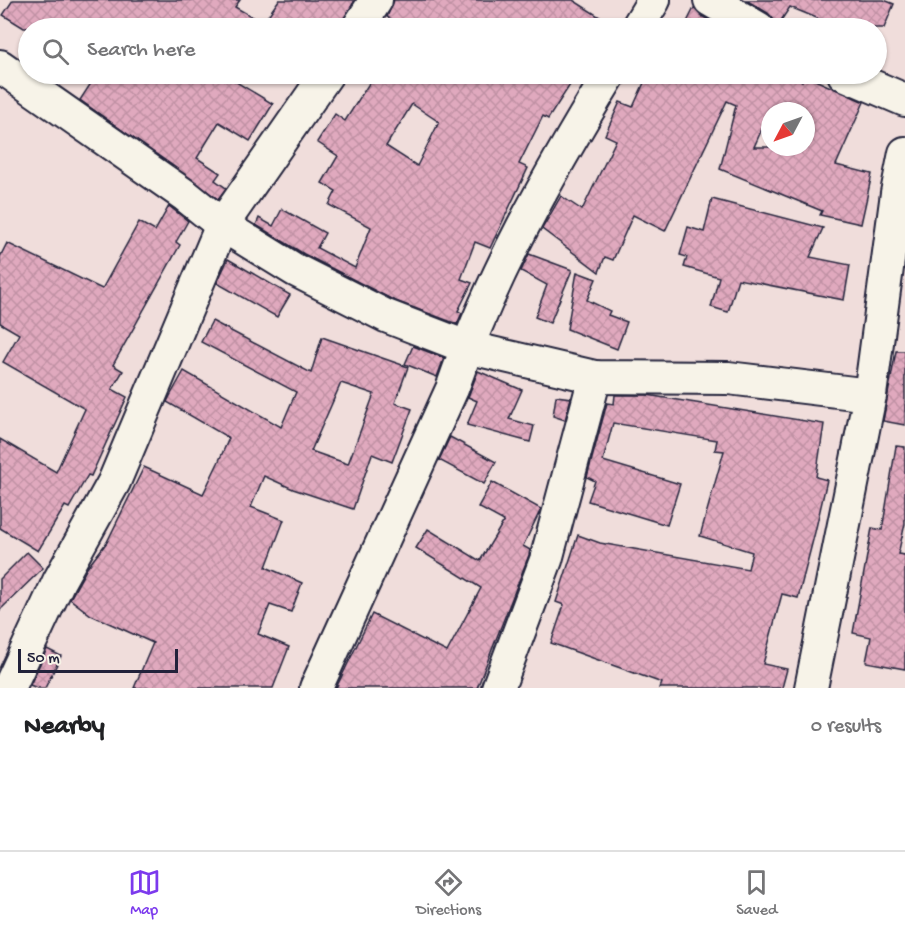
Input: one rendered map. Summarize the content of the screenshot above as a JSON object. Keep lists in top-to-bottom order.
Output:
{
  "scale_bar": "50 m",
  "north": "bottom left",
  "page": {
    "search": "Search here",
    "scale": "50 m",
    "heading": ["Nearby", "0 results"],
    "nav": ["Map", "Directions", "Saved"]
  }
}
